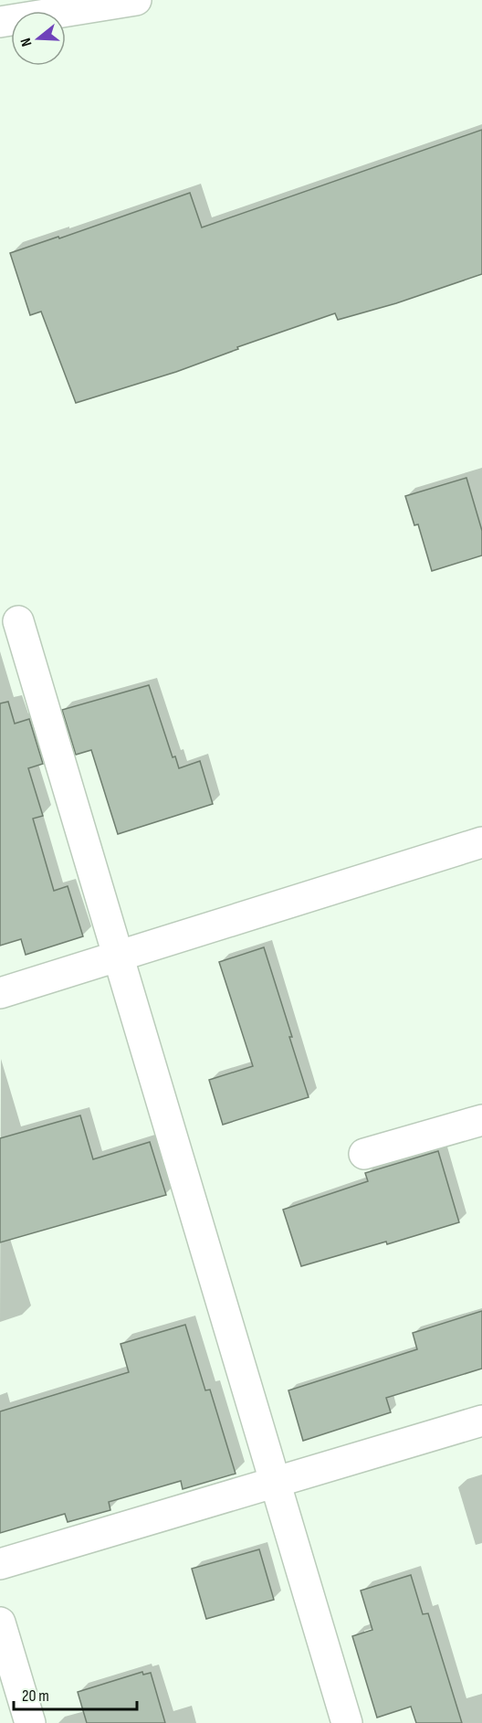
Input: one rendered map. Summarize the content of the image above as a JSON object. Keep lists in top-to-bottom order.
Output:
{
  "scale_bar": "20 m",
  "north": "left"
}
